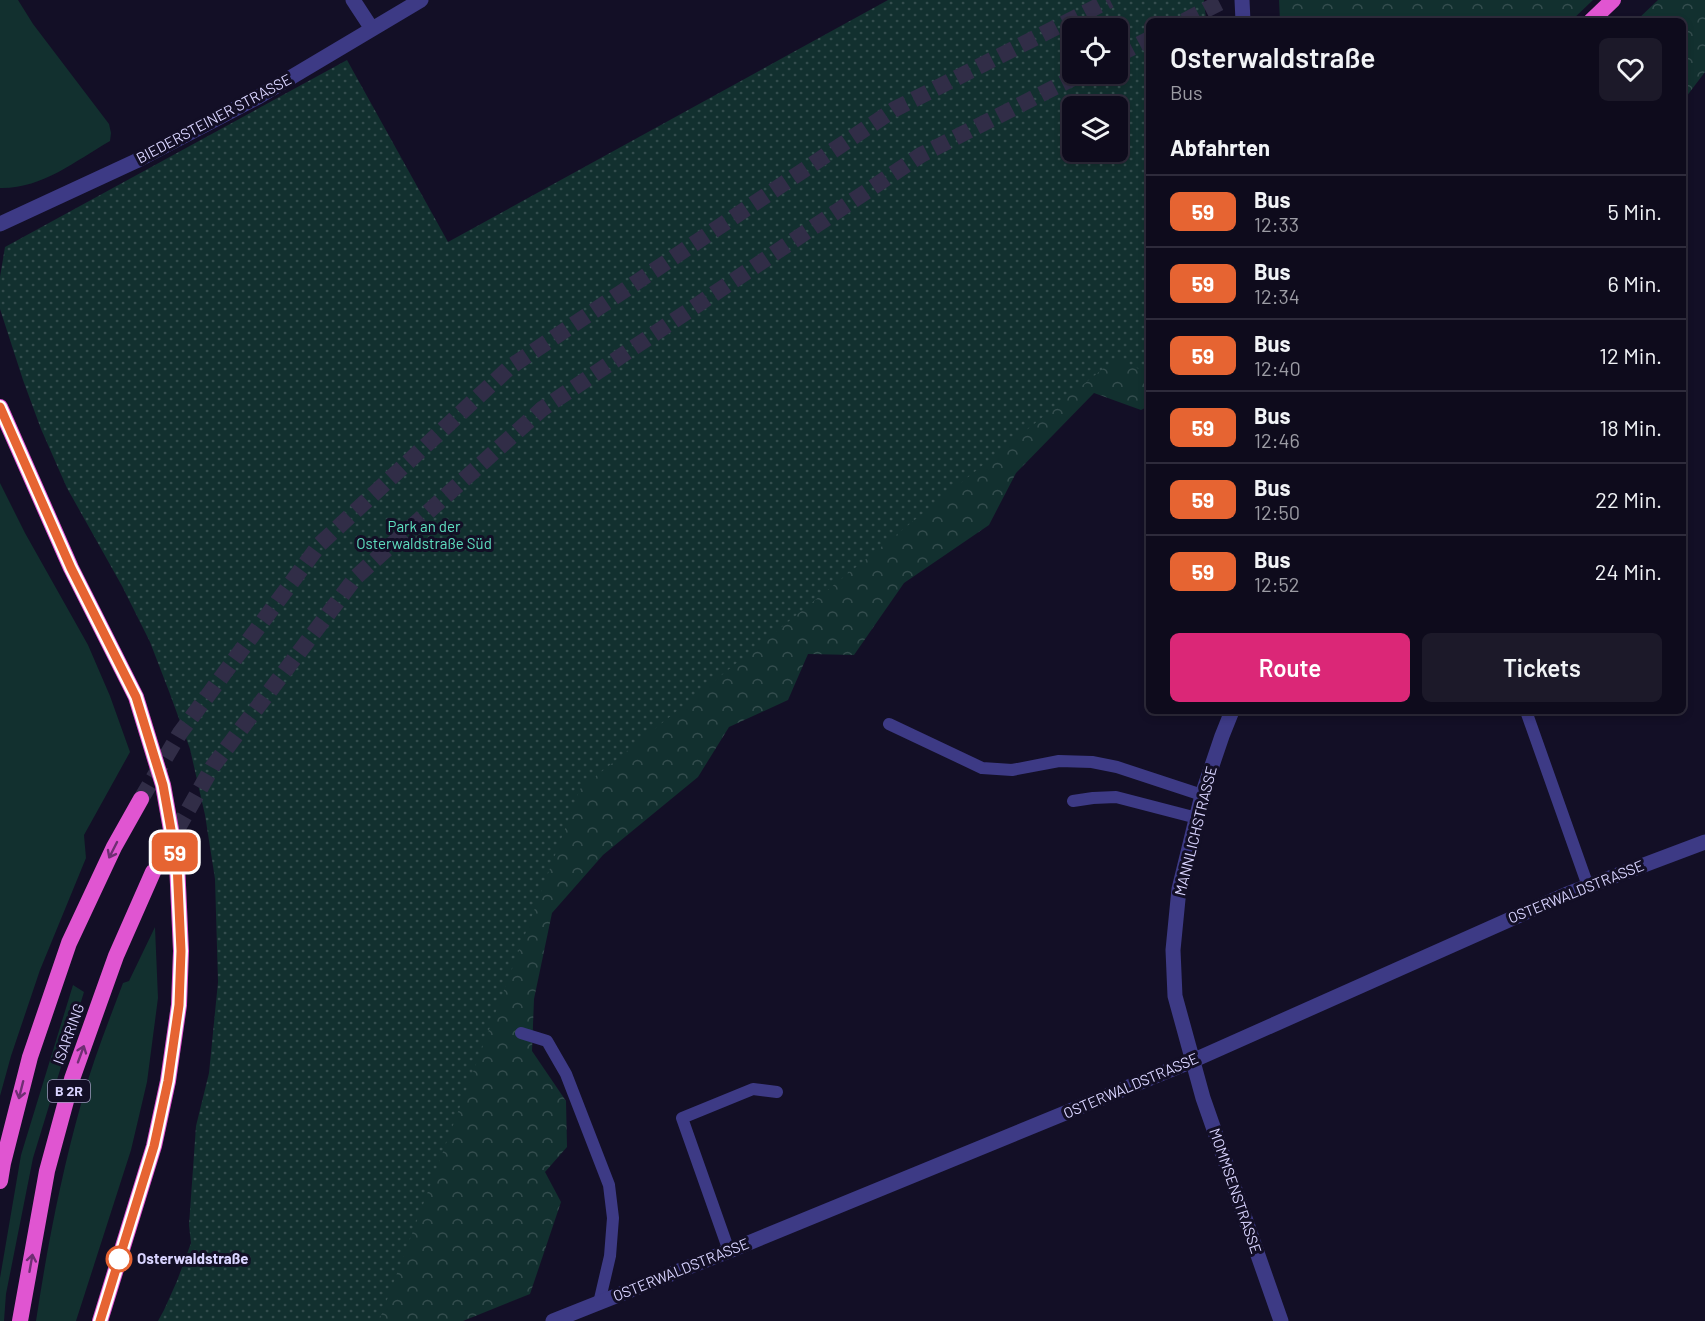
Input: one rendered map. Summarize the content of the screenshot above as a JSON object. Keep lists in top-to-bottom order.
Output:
{
  "streets": {
    "highway": ["ISARRING", "B 2R"],
    "street": [
      "BIEDERSTEINER STRASSE",
      "MANNLICHSTRASSE",
      "OSTERWALDSTRASSE",
      "MOMMSENSTRASSE"
    ]
  },
  "crossings": [
    ["MANNLICHSTRASSE", "OSTERWALDSTRASSE"],
    ["MANNLICHSTRASSE", "MOMMSENSTRASSE"],
    ["OSTERWALDSTRASSE", "MOMMSENSTRASSE"]
  ],
  "parks": ["Park an der Osterwaldstraße Süd"],
  "places": ["Osterwaldstraße"],
  "lines": ["bus line 59"],
  "page": {
    "on_map": "59",
    "heading": [
      ["Osterwaldstraße", "Bus"],
      "Abfahrten"
    ],
    "list": [
      {
        "mark": "59",
        "name": "Bus",
        "note": "12:33",
        "value": "5 Min."
      },
      {
        "mark": "59",
        "name": "Bus",
        "note": "12:34",
        "value": "6 Min."
      },
      {
        "mark": "59",
        "name": "Bus",
        "note": "12:40",
        "value": "12 Min."
      },
      {
        "mark": "59",
        "name": "Bus",
        "note": "12:46",
        "value": "18 Min."
      },
      {
        "mark": "59",
        "name": "Bus",
        "note": "12:50",
        "value": "22 Min."
      },
      {
        "mark": "59",
        "name": "Bus",
        "note": "12:52",
        "value": "24 Min."
      }
    ],
    "buttons": ["Route", "Tickets"]
  }
}
